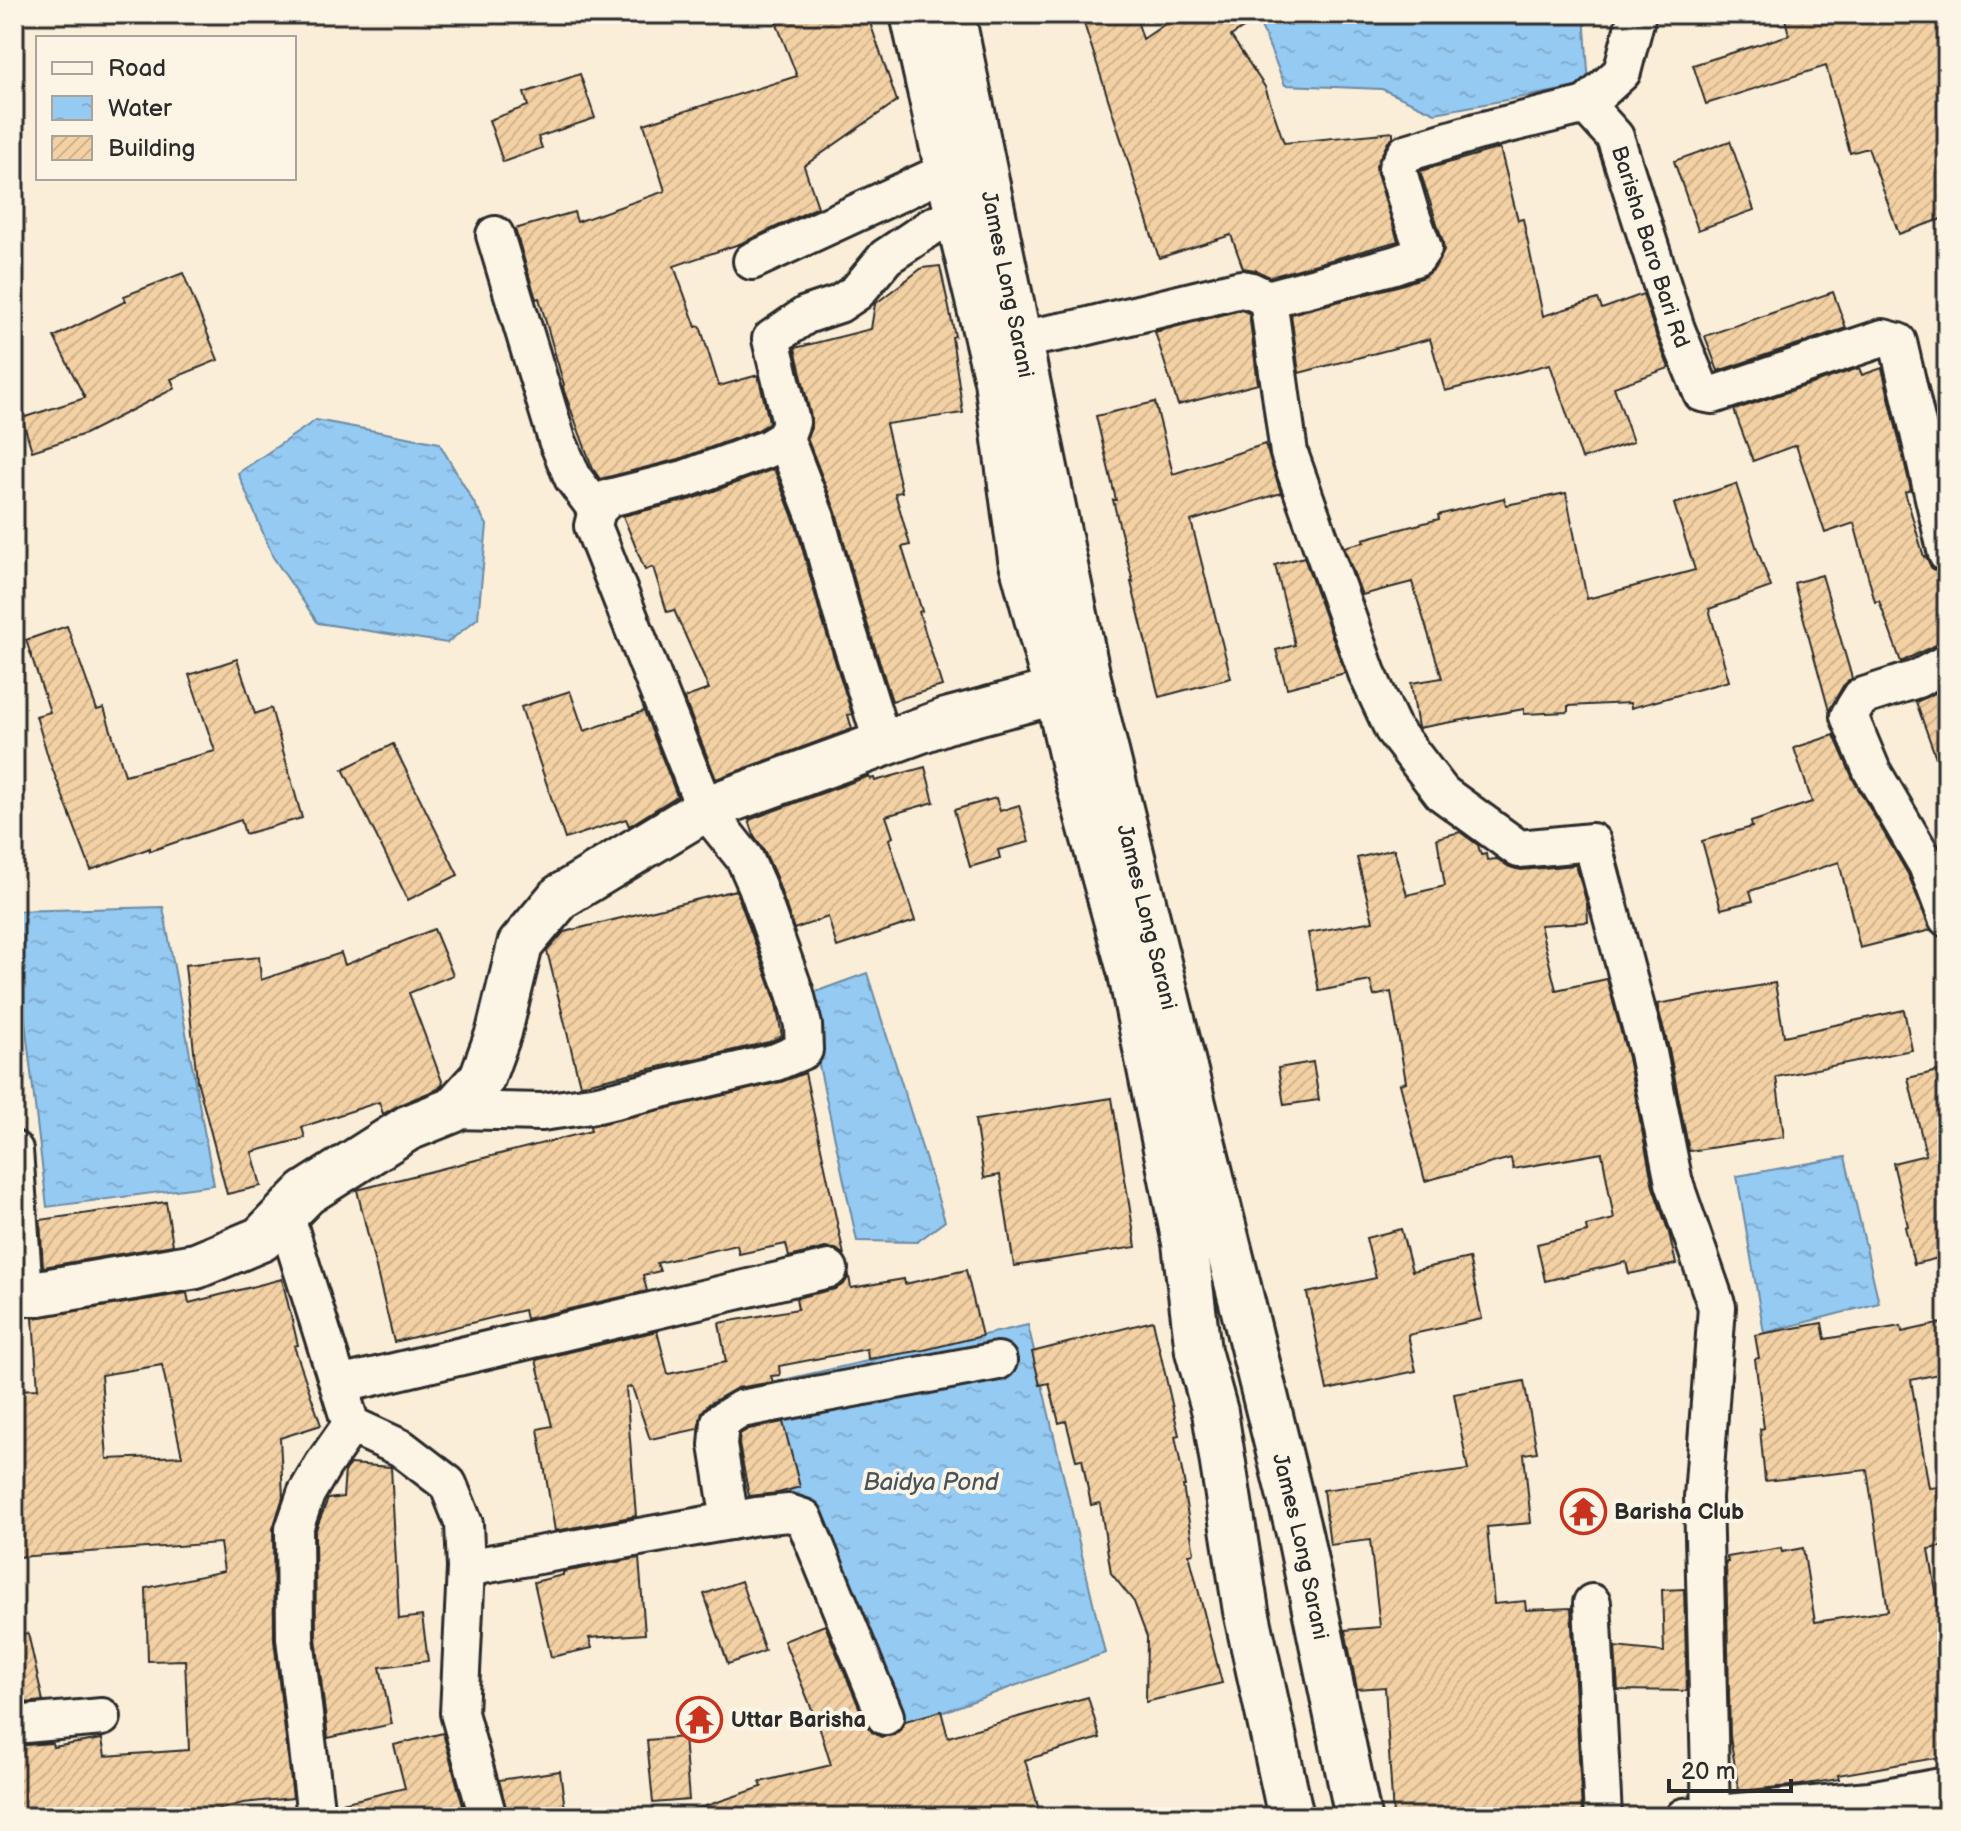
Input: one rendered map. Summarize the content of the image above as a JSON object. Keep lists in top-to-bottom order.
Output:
{
  "streets": {
    "main road": ["James Long Sarani"],
    "street": ["Barisha Baro Bari Rd"]
  },
  "water": ["Baidya Pond"],
  "places": {
    "temple": ["Barisha Club", "Uttar Barisha"]
  },
  "legend": ["Road", "Water", "Building"],
  "scale_bar": "20 m"
}
